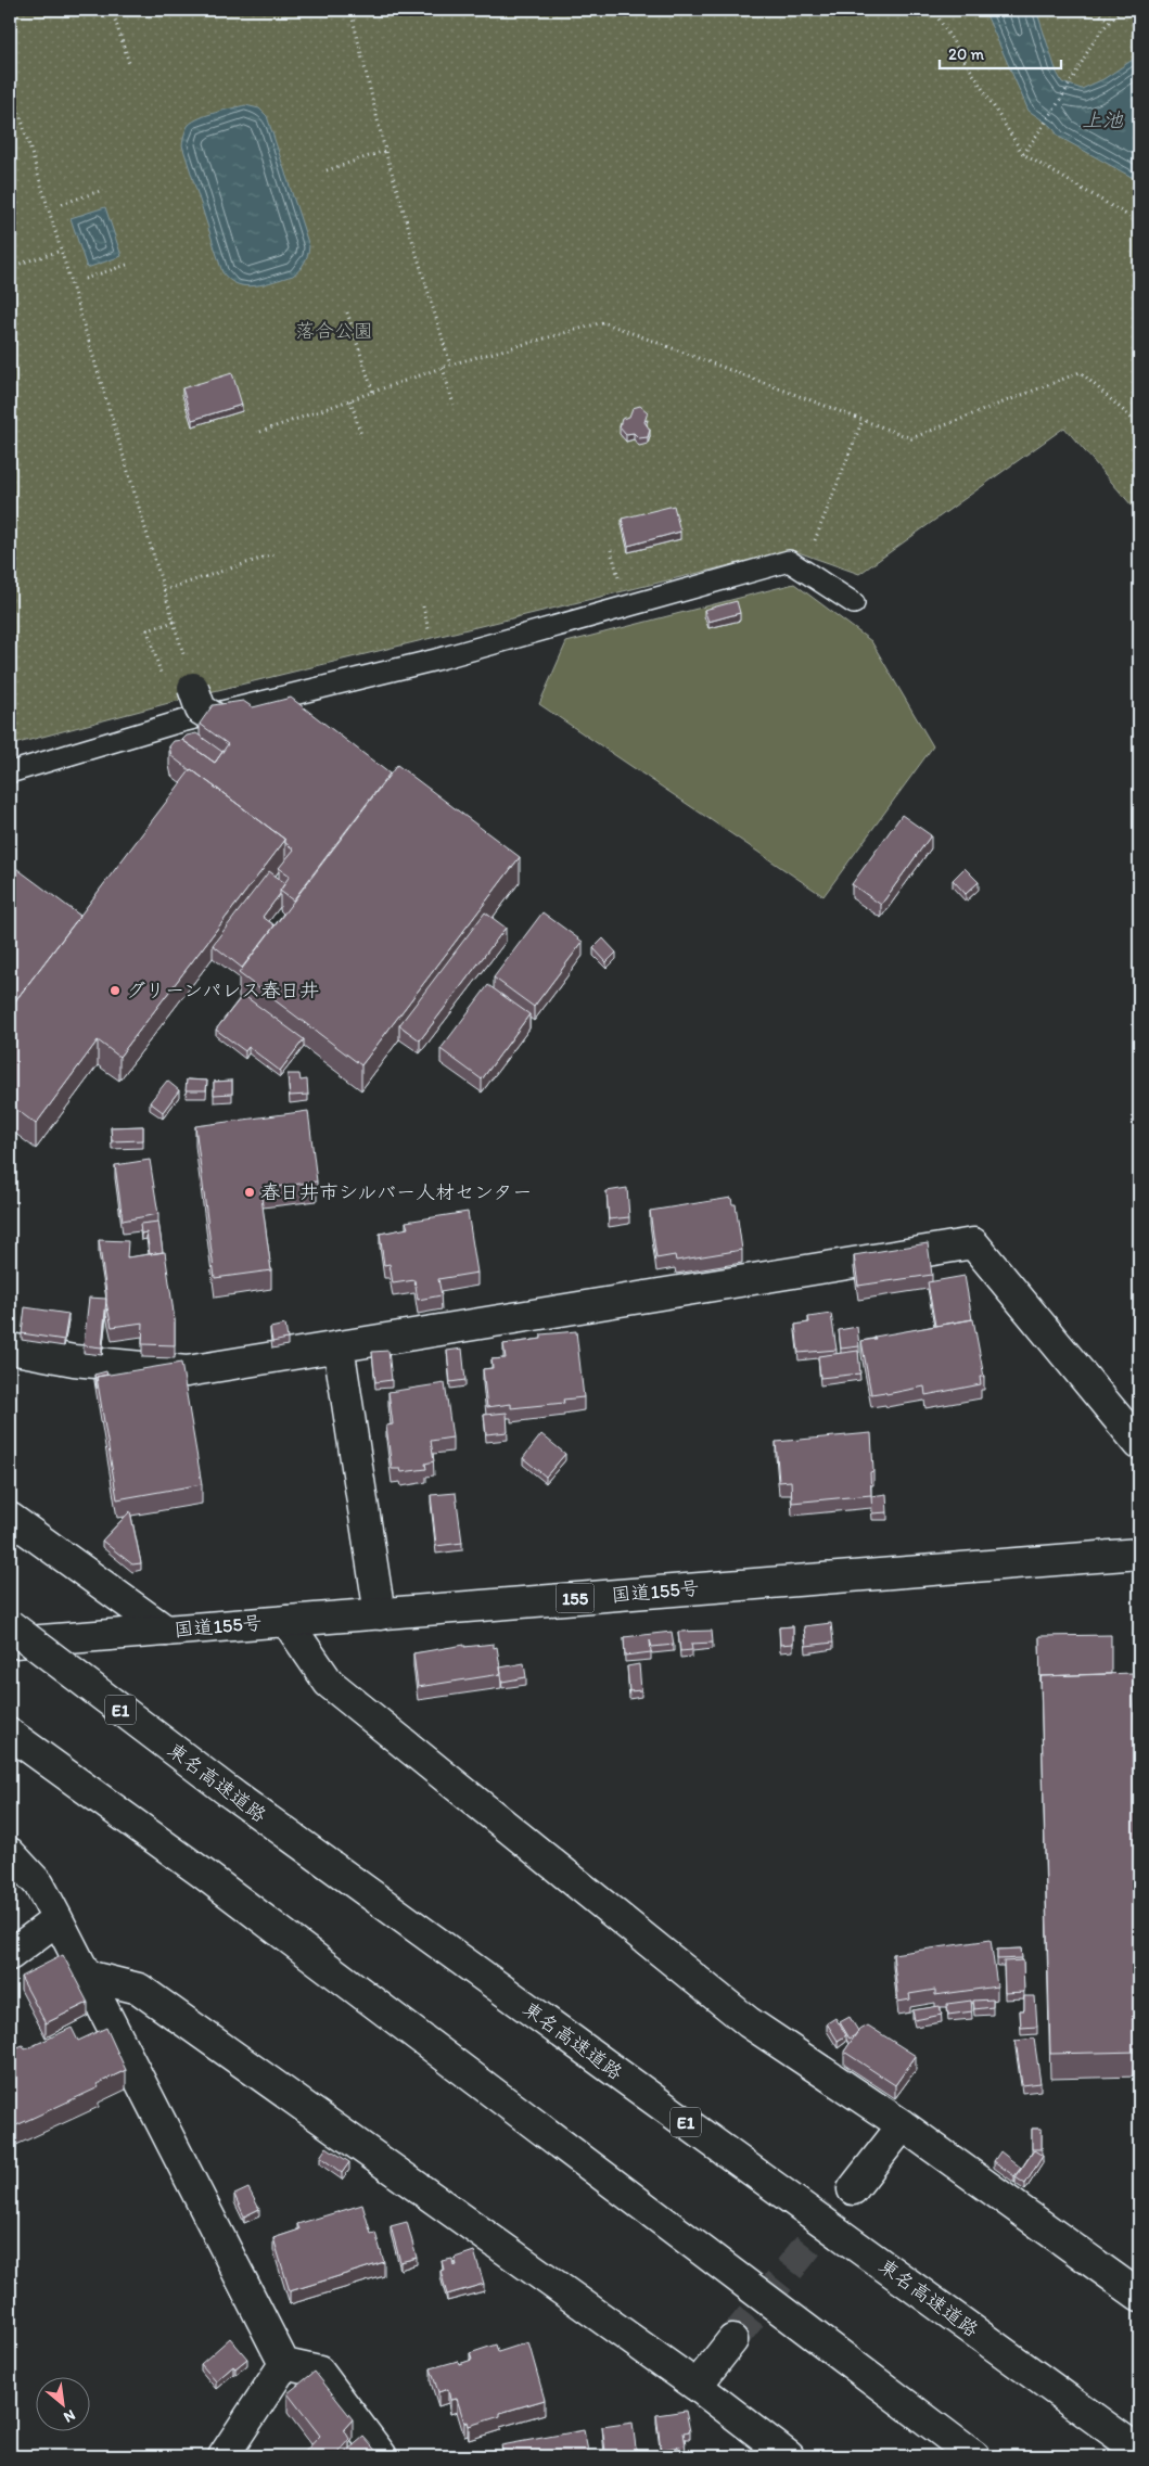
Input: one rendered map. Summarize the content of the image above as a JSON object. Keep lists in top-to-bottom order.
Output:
{
  "streets": {
    "main road": [
      "国道155号",
      "155",
      "E1",
      "東名高速道路"
    ]
  },
  "water": ["上池"],
  "parks": ["落合公園"],
  "places": ["グリーンパレス春日井", "春日井市シルバー人材センター"],
  "scale_bar": "20 m",
  "north": "bottom right"
}
